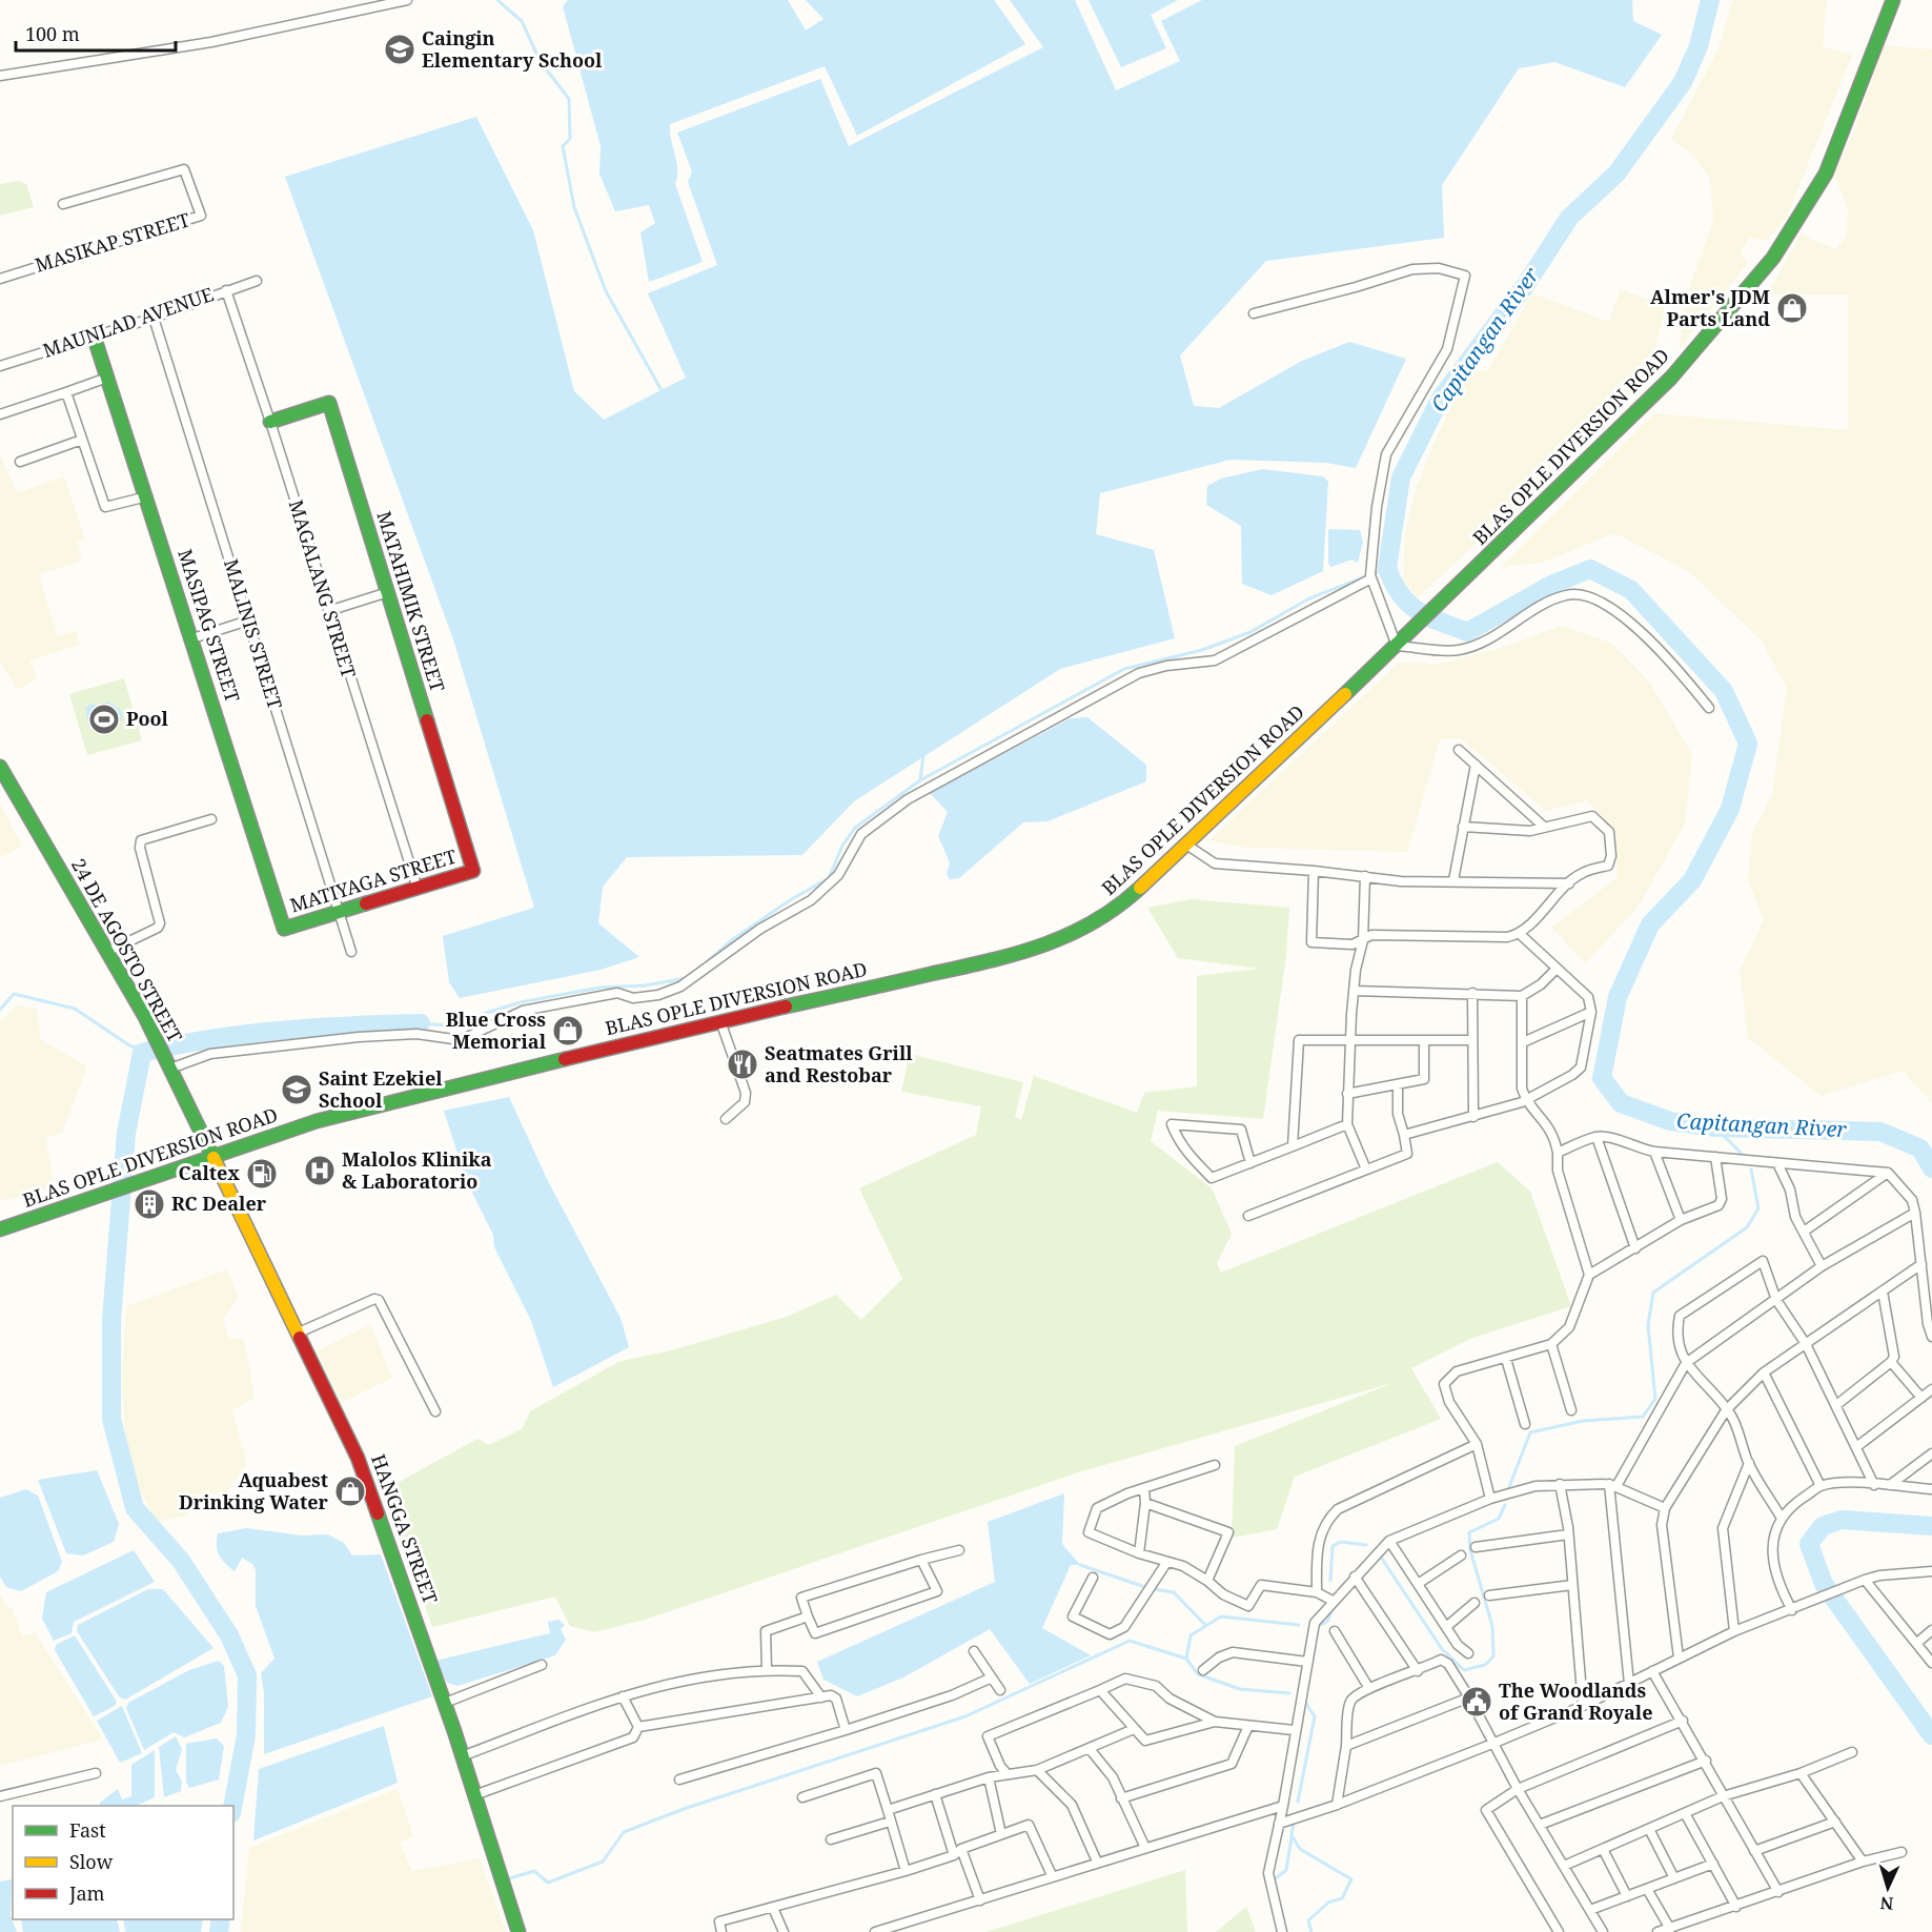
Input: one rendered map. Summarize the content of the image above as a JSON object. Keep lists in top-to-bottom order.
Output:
{
  "streets": {
    "street": [
      "MASIKAP STREET",
      "MAUNLAD AVENUE",
      "BLAS OPLE DIVERSION ROAD",
      "MAGALANG STREET",
      "MATAHIMIK STREET",
      "MASIPAG STREET",
      "MALINIS STREET",
      "MATIYAGA STREET",
      "24 DE AGOSTO STREET",
      "HANGGA STREET"
    ]
  },
  "crossings": [
    ["MAUNLAD AVENUE", "MAGALANG STREET"],
    ["MAUNLAD AVENUE", "MASIPAG STREET"],
    ["MAUNLAD AVENUE", "MALINIS STREET"],
    ["BLAS OPLE DIVERSION ROAD", "24 DE AGOSTO STREET"],
    ["BLAS OPLE DIVERSION ROAD", "HANGGA STREET"],
    ["MAGALANG STREET", "MATAHIMIK STREET"],
    ["MAGALANG STREET", "MATIYAGA STREET"],
    ["MATAHIMIK STREET", "MATIYAGA STREET"],
    ["MASIPAG STREET", "MATIYAGA STREET"],
    ["MALINIS STREET", "MATIYAGA STREET"],
    ["24 DE AGOSTO STREET", "HANGGA STREET"]
  ],
  "water": ["Capitangan River"],
  "places": {
    "school or university": ["Caingin Elementary School", "Saint Ezekiel School"],
    "shop": ["Almer's JDM Parts Land", "Blue Cross Memorial", "Aquabest Drinking Water"],
    "sports": ["Pool"],
    "restaurant": ["Seatmates Grill and Restobar"],
    "hospital": ["Malolos Klinika & Laboratorio"],
    "fuel station": ["Caltex"],
    "building": ["RC Dealer"],
    "public building": ["The Woodlands of Grand Royale"]
  },
  "legend": ["Fast", "Slow", "Jam"],
  "scale_bar": "100 m",
  "north": "bottom"
}
